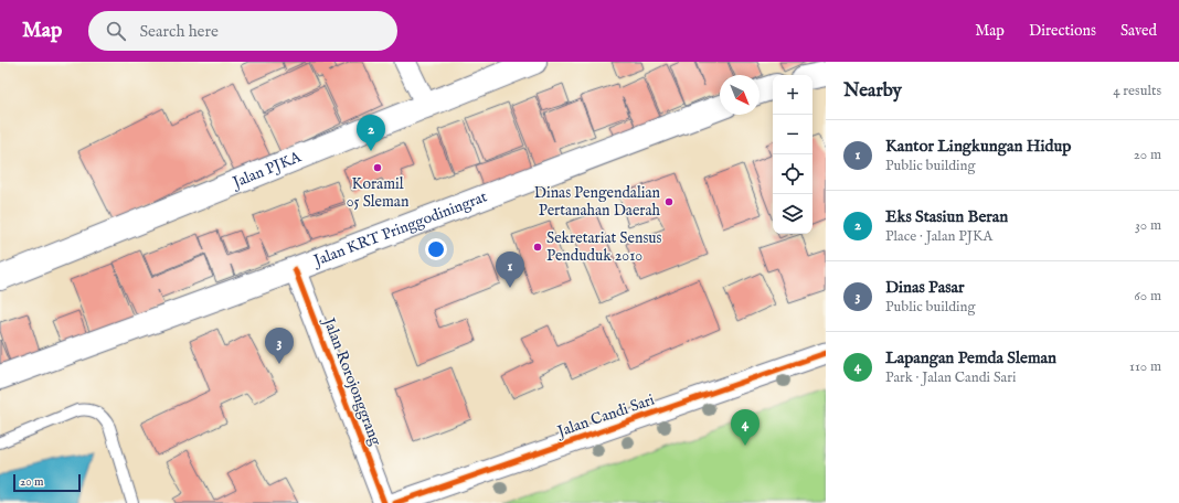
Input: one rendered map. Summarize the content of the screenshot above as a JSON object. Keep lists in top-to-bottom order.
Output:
{
  "streets": {
    "main road": ["Jalan PJKA", "Jalan KRT Pringgodiningrat"],
    "street": ["Jalan Rorojonggrang", "Jalan Candi Sari"]
  },
  "crossings": [
    ["Jalan KRT Pringgodiningrat", "Jalan Rorojonggrang"]
  ],
  "places": ["Koramil 05 Sleman", "Dinas Pengendalian Pertanahan Daerah", "Sekretariat Sensus Penduduk 2010"],
  "scale_bar": "20 m",
  "north": "bottom right",
  "page": {
    "header": "Map",
    "search": "Search here",
    "nav": ["Map", "Directions", "Saved"],
    "heading": ["Nearby", "4 results"],
    "map_buttons": ["+", "−"],
    "pins": [
      "2",
      "1",
      "3",
      "4"
    ],
    "list": [
      {
        "mark": "1",
        "name": "Kantor Lingkungan Hidup",
        "note": "Public building",
        "value": "20 m"
      },
      {
        "mark": "2",
        "name": "Eks Stasiun Beran",
        "note": "Place · Jalan PJKA",
        "value": "30 m"
      },
      {
        "mark": "3",
        "name": "Dinas Pasar",
        "note": "Public building",
        "value": "60 m"
      },
      {
        "mark": "4",
        "name": "Lapangan Pemda Sleman",
        "note": "Park · Jalan Candi Sari",
        "value": "110 m"
      }
    ],
    "scale": "20 m"
  }
}
